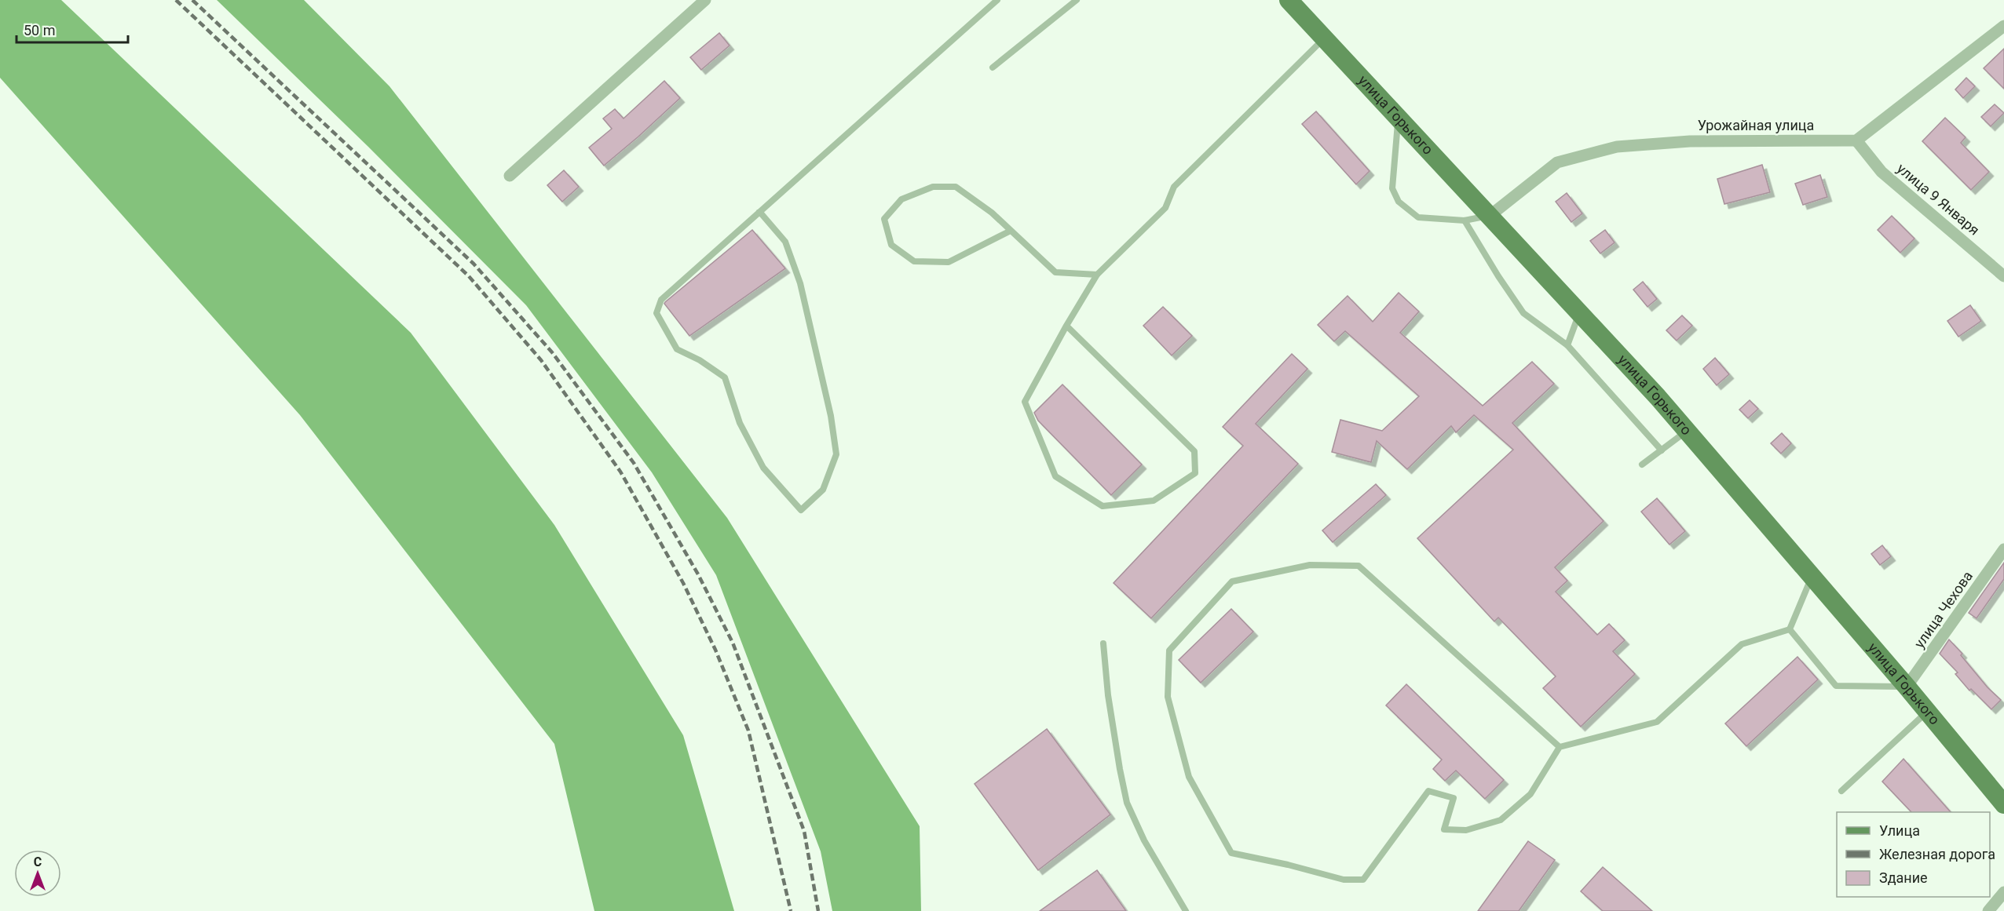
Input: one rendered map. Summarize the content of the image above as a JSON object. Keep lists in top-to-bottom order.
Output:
{
  "streets": {
    "main road": ["улица Горького"],
    "street": ["Урожайная улица", "улица 9 Января", "улица Чехова"]
  },
  "crossings": [
    ["улица Горького", "Урожайная улица"],
    ["улица Горького", "улица Чехова"],
    ["Урожайная улица", "улица 9 Января"]
  ],
  "legend": ["Улица", "Железная дорога", "Здание"],
  "scale_bar": "50 m",
  "north": "top"
}
